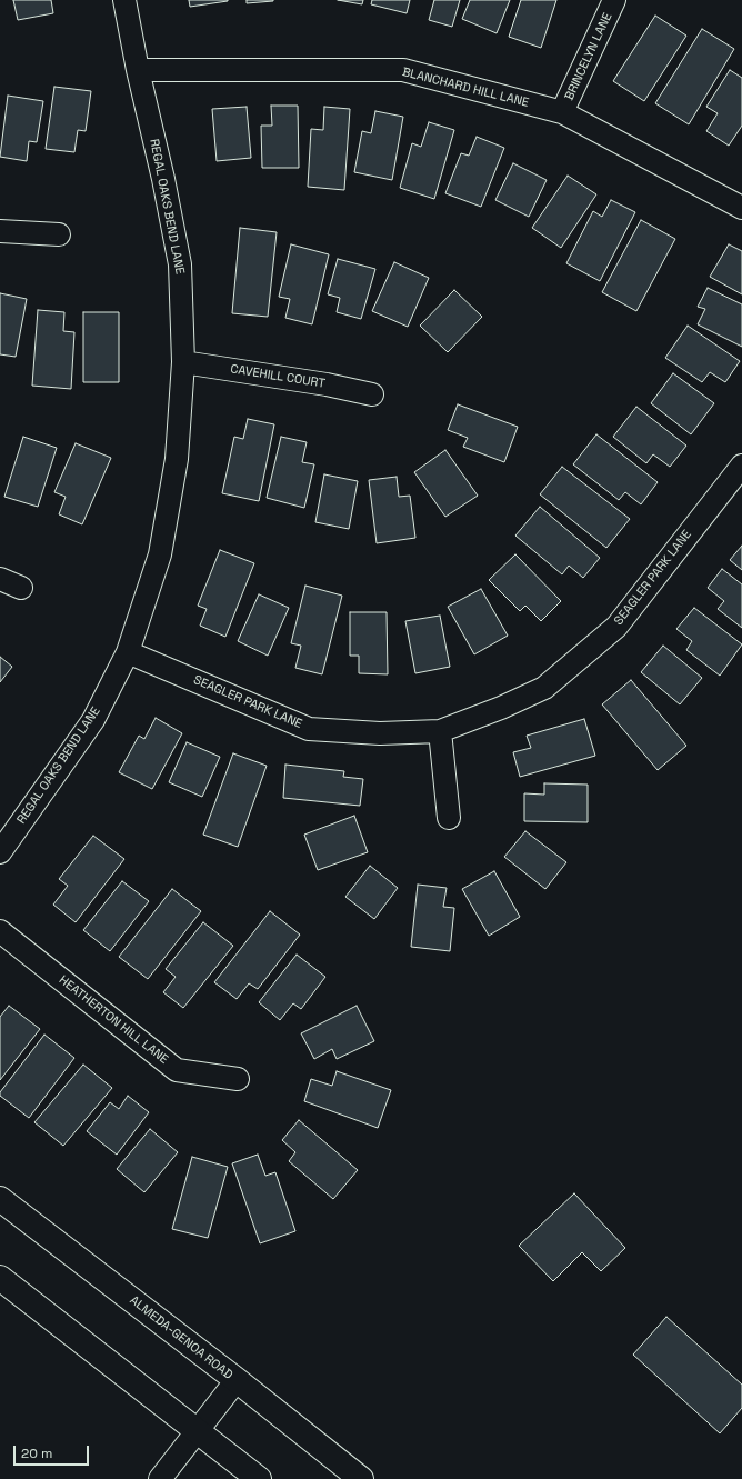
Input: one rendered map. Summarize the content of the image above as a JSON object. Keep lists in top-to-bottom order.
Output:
{
  "streets": {
    "main road": ["ALMEDA-GENOA ROAD"],
    "street": [
      "BRINCELYN LANE",
      "BLANCHARD HILL LANE",
      "REGAL OAKS BEND LANE",
      "CAVEHILL COURT",
      "SEAGLER PARK LANE",
      "HEATHERTON HILL LANE"
    ]
  },
  "crossings": [
    ["BRINCELYN LANE", "BLANCHARD HILL LANE"],
    ["BLANCHARD HILL LANE", "REGAL OAKS BEND LANE"],
    ["REGAL OAKS BEND LANE", "CAVEHILL COURT"],
    ["REGAL OAKS BEND LANE", "SEAGLER PARK LANE"]
  ],
  "scale_bar": "20 m"
}
